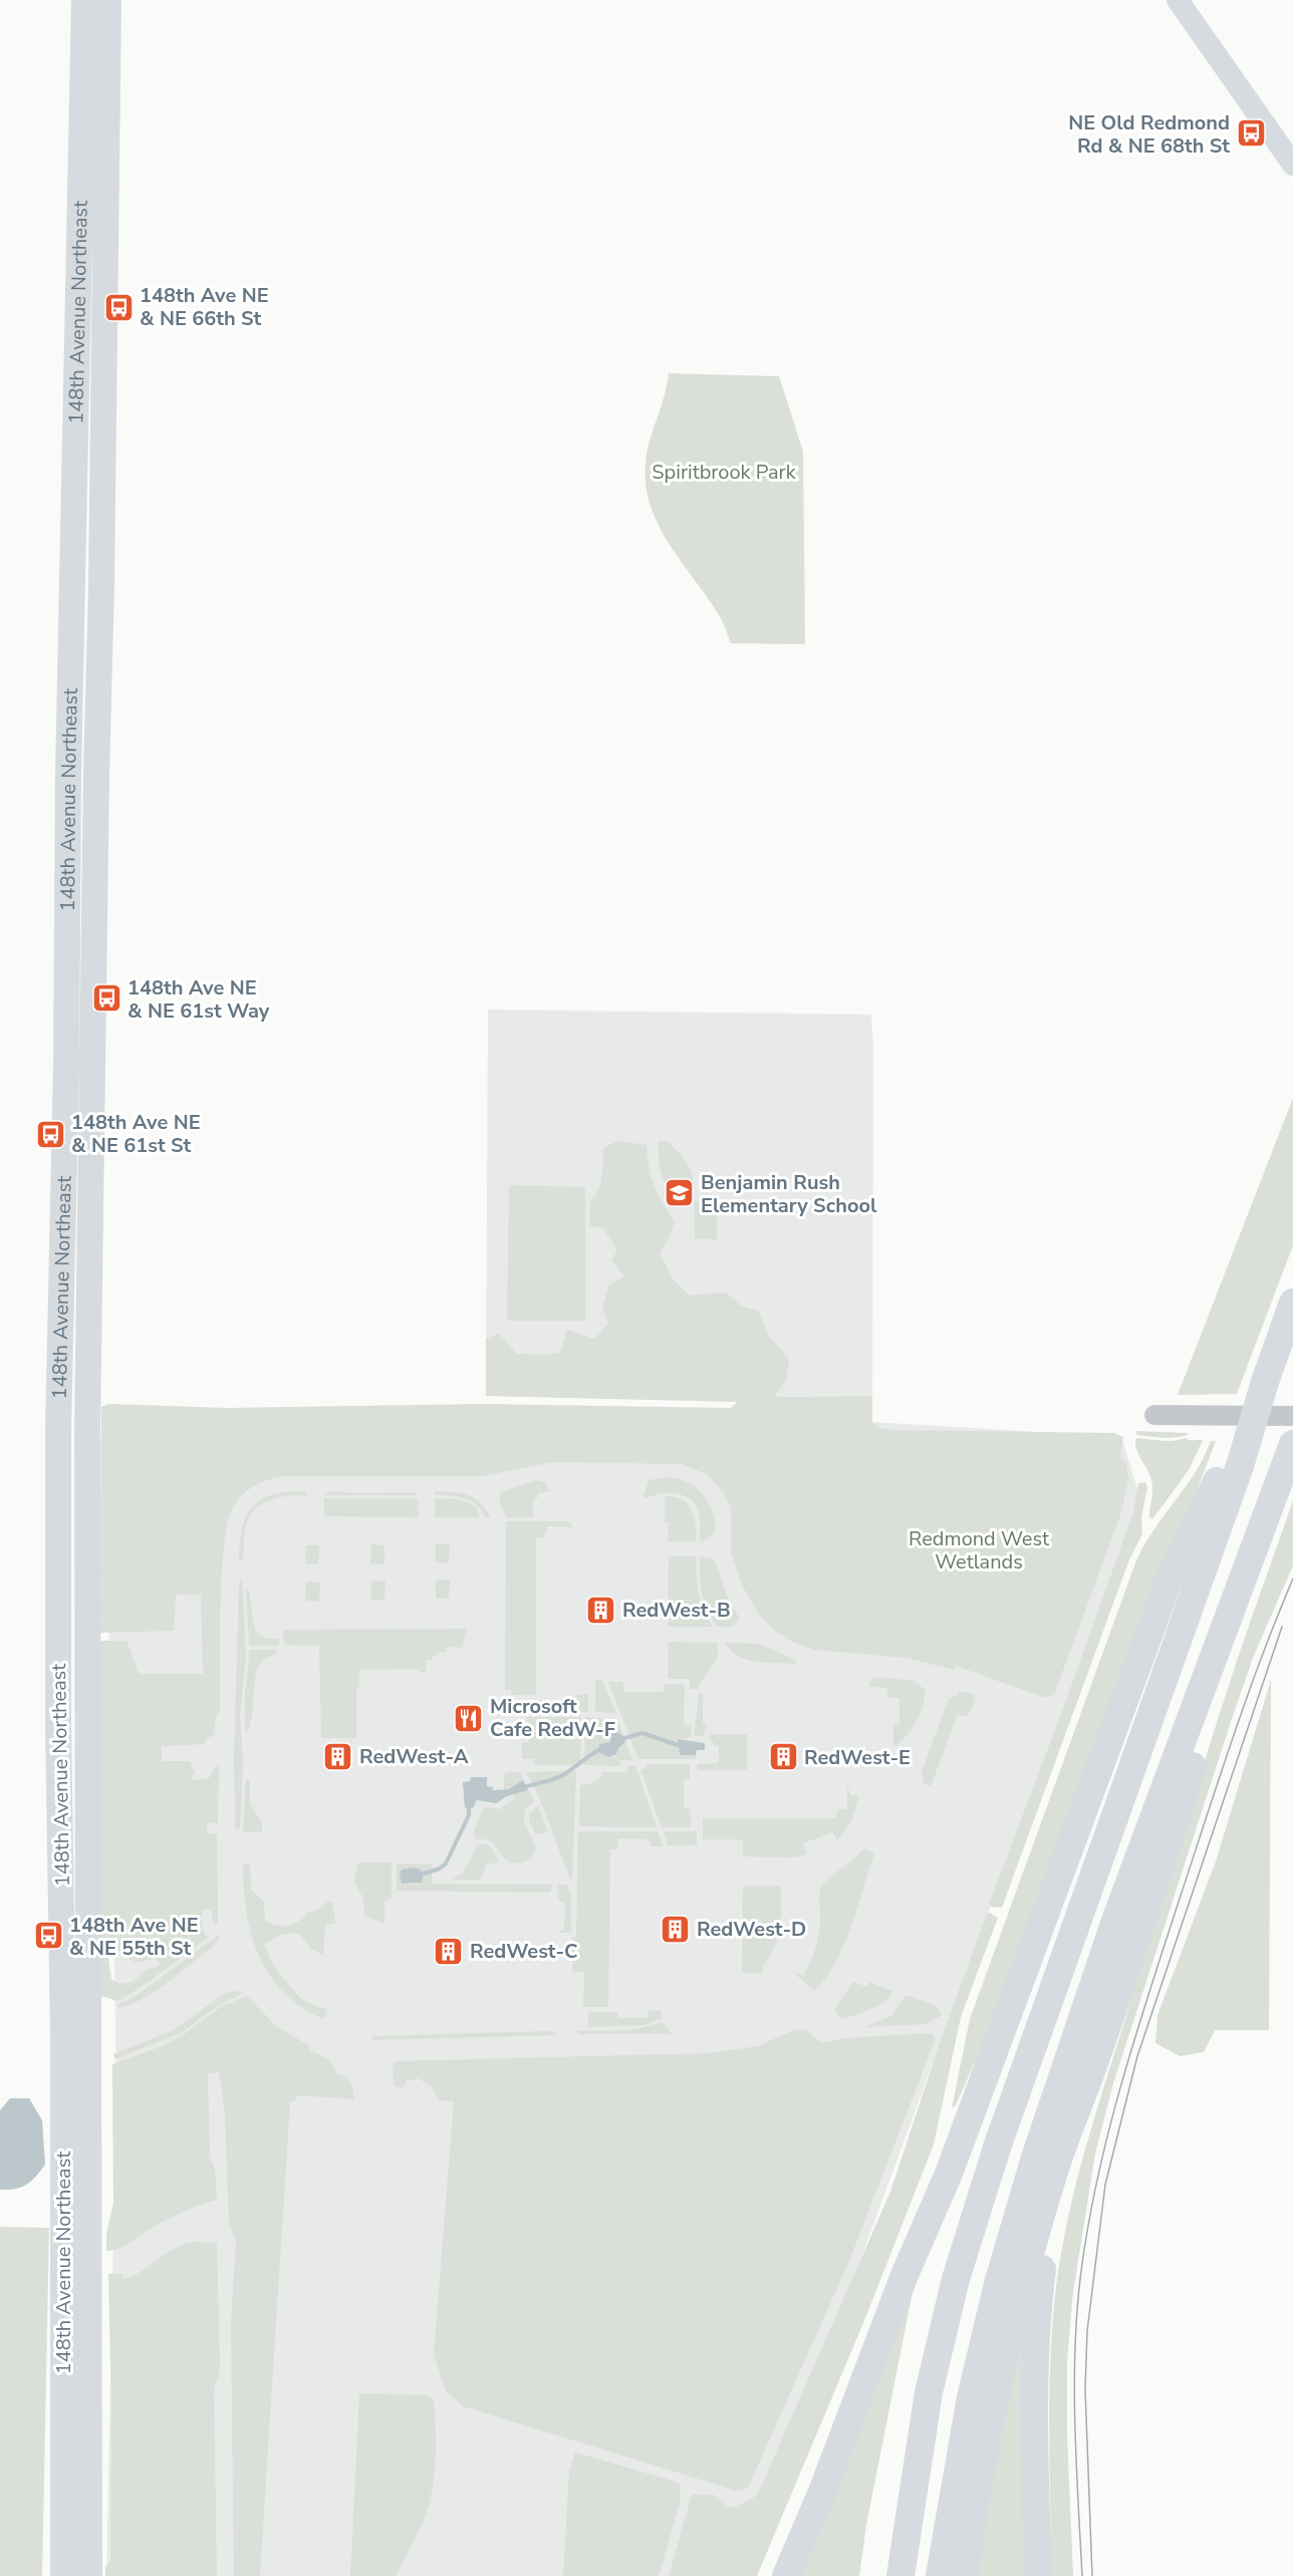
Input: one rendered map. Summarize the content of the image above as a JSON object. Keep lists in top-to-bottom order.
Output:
{
  "streets": {
    "main road": ["148th Avenue Northeast"]
  },
  "parks": ["Spiritbrook Park", "Redmond West Wetlands"],
  "places": {
    "bus stop": [
      "NE Old Redmond Rd & NE 68th St",
      "148th Ave NE & NE 66th St",
      "148th Ave NE & NE 61st Way",
      "148th Ave NE & NE 61st St",
      "148th Ave NE & NE 55th St"
    ],
    "school or university": ["Benjamin Rush Elementary School"],
    "building": [
      "RedWest-B",
      "RedWest-A",
      "RedWest-E",
      "RedWest-D",
      "RedWest-C"
    ],
    "restaurant": ["Microsoft Cafe RedW-F"]
  }
}
